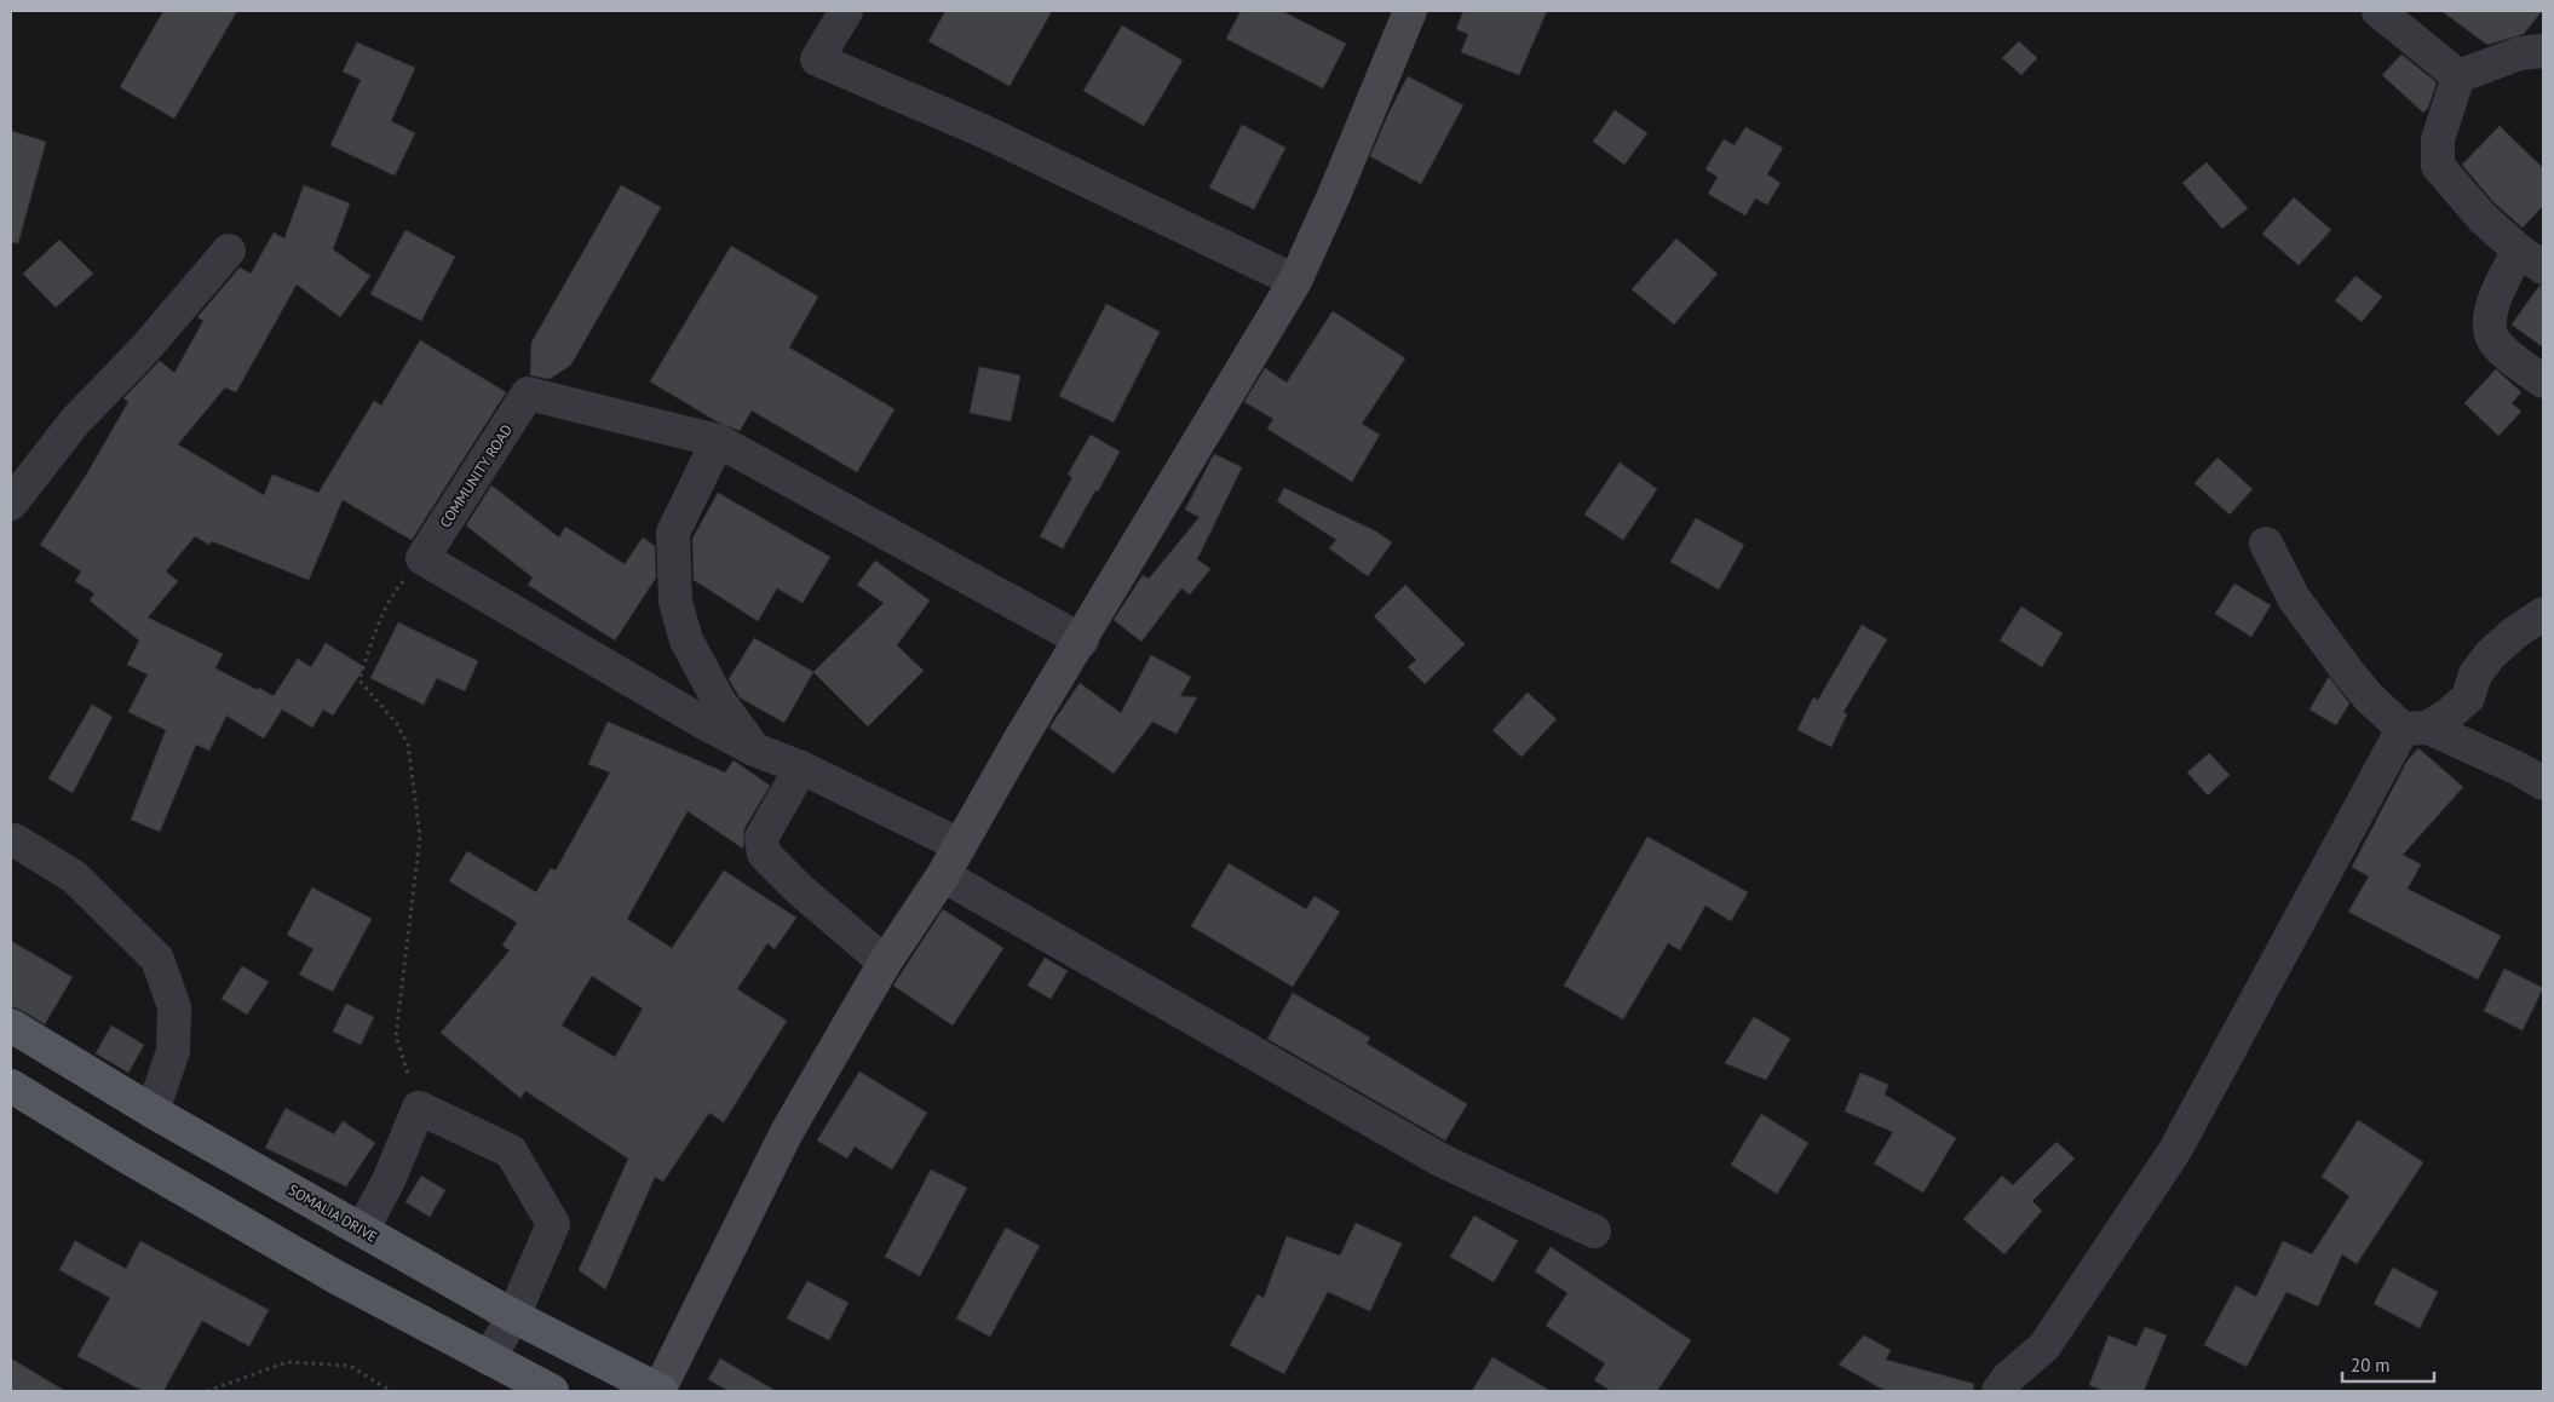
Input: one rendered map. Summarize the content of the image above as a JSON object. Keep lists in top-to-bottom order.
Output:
{
  "streets": {
    "main road": ["SOMALIA DRIVE"],
    "street": ["COMMUNITY ROAD"]
  },
  "scale_bar": "20 m"
}
